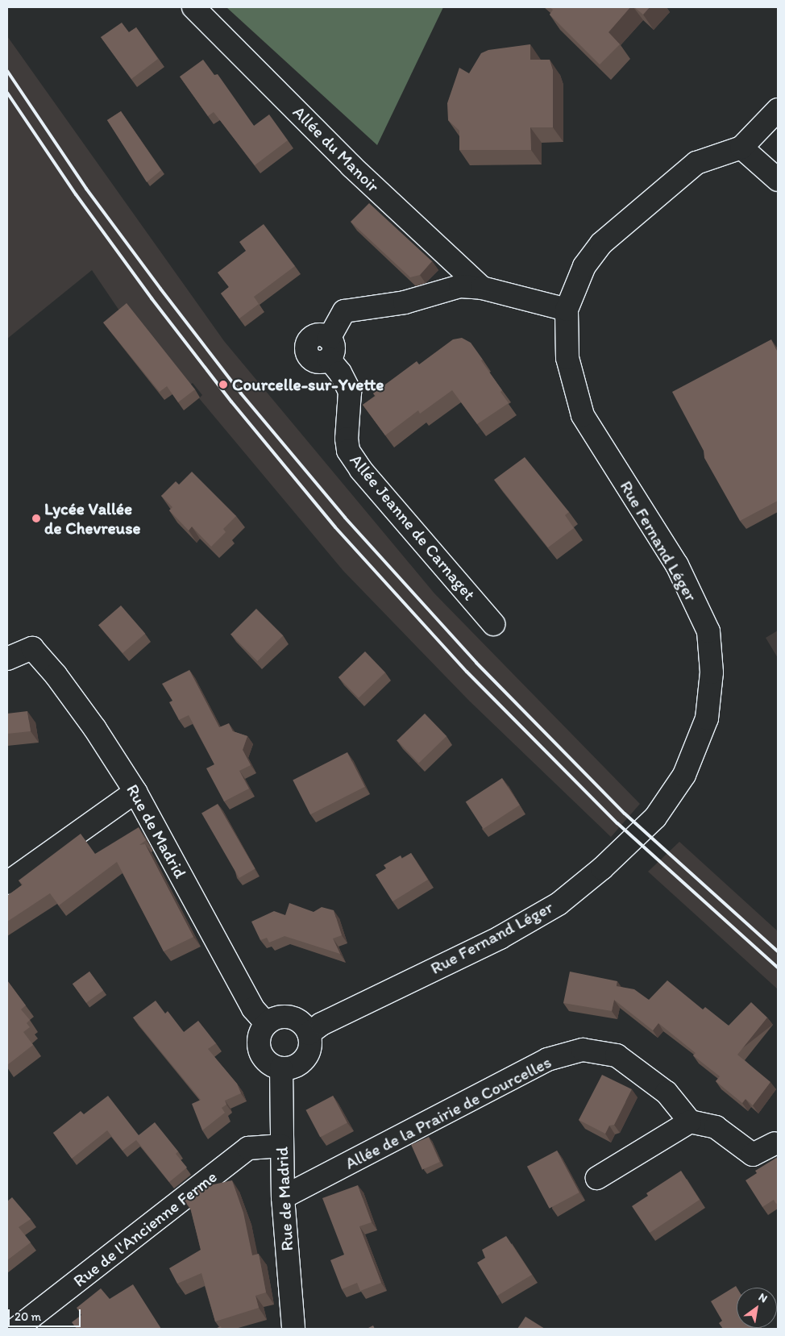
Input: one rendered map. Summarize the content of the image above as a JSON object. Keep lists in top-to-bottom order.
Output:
{
  "streets": {
    "street": [
      "Allée du Manoir",
      "Allée Jeanne de Carnaget",
      "Rue Fernand Léger",
      "Rue de Madrid",
      "Allée de la Prairie de Courcelles",
      "Rue de l'Ancienne Ferme"
    ]
  },
  "crossings": [
    ["Allée du Manoir", "Allée Jeanne de Carnaget"],
    ["Rue Fernand Léger", "Rue de Madrid"],
    ["Rue de Madrid", "Allée de la Prairie de Courcelles"],
    ["Rue de Madrid", "Rue de l'Ancienne Ferme"]
  ],
  "places": ["Courcelle-sur-Yvette", "Lycée Vallée de Chevreuse"],
  "scale_bar": "20 m",
  "north": "top right"
}
